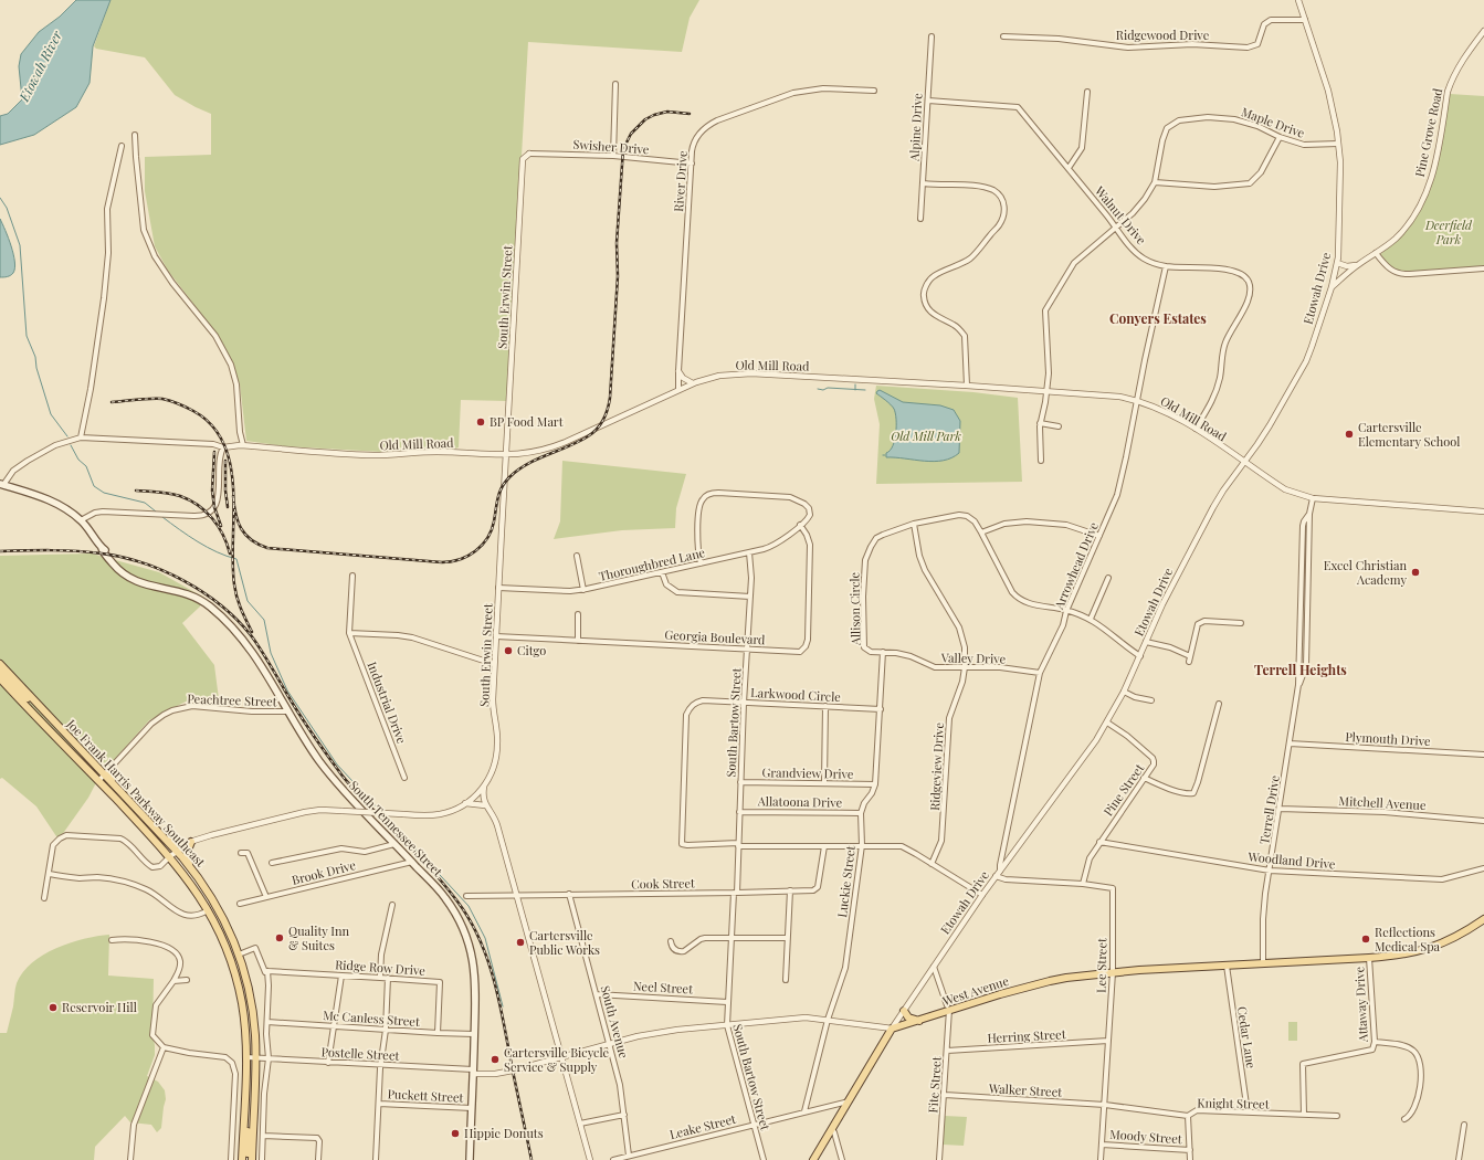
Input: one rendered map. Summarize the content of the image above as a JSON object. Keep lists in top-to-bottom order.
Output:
{
  "streets": {
    "main road": [
      "Etowah Drive",
      "Joe Frank Harris Parkway Southeast",
      "South Tennessee Street",
      "West Avenue"
    ],
    "street": [
      "Ridgewood Drive",
      "Maple Drive",
      "Alpine Drive",
      "Pine Grove Road",
      "Swisher Drive",
      "River Drive",
      "Walnut Drive",
      "South Erwin Street",
      "Old Mill Road",
      "Thoroughbred Lane",
      "Arrowhead Drive",
      "Allison Circle",
      "Georgia Boulevard",
      "Valley Drive",
      "Larkwood Circle",
      "Peachtree Street",
      "Industrial Drive",
      "South Bartow Street",
      "Plymouth Drive",
      "Ridgeview Drive",
      "Grandview Drive",
      "Pine Street",
      "Allatoona Drive",
      "Mitchell Avenue",
      "Terrell Drive",
      "Woodland Drive",
      "Brook Drive",
      "Luckie Street",
      "Cook Street",
      "Lee Street",
      "Ridge Row Drive",
      "Neel Street",
      "Attaway Drive",
      "Mc Canless Street",
      "South Avenue",
      "Herring Street",
      "Cedar Lane",
      "Postelle Street",
      "Fite Street",
      "Walker Street",
      "Puckett Street",
      "Knight Street",
      "Leake Street",
      "Moody Street"
    ]
  },
  "crossings": [
    ["Ridgewood Drive", "Etowah Drive"],
    ["Maple Drive", "Walnut Drive"],
    ["Maple Drive", "Etowah Drive"],
    ["Maple Drive", "Old Mill Road"],
    ["Alpine Drive", "Walnut Drive"],
    ["Pine Grove Road", "Etowah Drive"],
    ["Swisher Drive", "River Drive"],
    ["Swisher Drive", "South Erwin Street"],
    ["River Drive", "Old Mill Road"],
    ["Walnut Drive", "Old Mill Road"],
    ["Walnut Drive", "Arrowhead Drive"],
    ["Etowah Drive", "Old Mill Road"],
    ["Etowah Drive", "Arrowhead Drive"],
    ["Etowah Drive", "Allison Circle"],
    ["Etowah Drive", "Pine Street"],
    ["Etowah Drive", "Lee Street"],
    ["Etowah Drive", "West Avenue"],
    ["Etowah Drive", "Fite Street"],
    ["Etowah Drive", "Leake Street"],
    ["South Erwin Street", "Old Mill Road"],
    ["South Erwin Street", "Thoroughbred Lane"],
    ["South Erwin Street", "Georgia Boulevard"],
    ["South Erwin Street", "Joe Frank Harris Parkway Southeast"],
    ["Old Mill Road", "Arrowhead Drive"],
    ["Old Mill Road", "Terrell Drive"],
    ["Thoroughbred Lane", "Georgia Boulevard"],
    ["Thoroughbred Lane", "South Bartow Street"],
    ["Arrowhead Drive", "Allison Circle"],
    ["Arrowhead Drive", "Valley Drive"],
    ["Allison Circle", "Valley Drive"],
    ["Allison Circle", "Ridgeview Drive"],
    ["Georgia Boulevard", "South Bartow Street"],
    ["Valley Drive", "Ridgeview Drive"],
    ["Larkwood Circle", "South Bartow Street"],
    ["Peachtree Street", "Joe Frank Harris Parkway Southeast"],
    ["Peachtree Street", "South Tennessee Street"],
    ["South Bartow Street", "Grandview Drive"],
    ["South Bartow Street", "Allatoona Drive"],
    ["South Bartow Street", "Cook Street"],
    ["South Bartow Street", "Neel Street"],
    ["South Bartow Street", "West Avenue"],
    ["South Bartow Street", "Leake Street"],
    ["Plymouth Drive", "Terrell Drive"],
    ["Pine Street", "Woodland Drive"],
    ["Pine Street", "Lee Street"],
    ["Joe Frank Harris Parkway Southeast", "Postelle Street"],
    ["Allatoona Drive", "Luckie Street"],
    ["Mitchell Avenue", "Terrell Drive"],
    ["Terrell Drive", "Woodland Drive"],
    ["Terrell Drive", "West Avenue"],
    ["South Tennessee Street", "Brook Drive"],
    ["South Tennessee Street", "West Avenue"],
    ["South Tennessee Street", "Mc Canless Street"],
    ["South Tennessee Street", "Postelle Street"],
    ["South Tennessee Street", "Puckett Street"],
    ["Luckie Street", "West Avenue"],
    ["Luckie Street", "Leake Street"],
    ["Cook Street", "South Avenue"],
    ["Lee Street", "West Avenue"],
    ["Lee Street", "Herring Street"],
    ["Lee Street", "Walker Street"],
    ["Lee Street", "Knight Street"],
    ["Lee Street", "Moody Street"],
    ["Ridge Row Drive", "Mc Canless Street"],
    ["Neel Street", "South Avenue"],
    ["West Avenue", "Attaway Drive"],
    ["West Avenue", "South Avenue"],
    ["West Avenue", "Cedar Lane"],
    ["West Avenue", "Postelle Street"],
    ["West Avenue", "Fite Street"],
    ["Attaway Drive", "Knight Street"],
    ["South Avenue", "Leake Street"],
    ["Herring Street", "Fite Street"],
    ["Cedar Lane", "Knight Street"],
    ["Fite Street", "Walker Street"],
    ["Walker Street", "Knight Street"]
  ],
  "districts": ["Conyers Estates", "Terrell Heights"],
  "water": ["Etowah River"],
  "parks": ["Deerfield Park", "Old Mill Park"],
  "places": [
    "BP Food Mart",
    "Cartersville Elementary School",
    "Excel Christian Academy",
    "Citgo",
    "Quality Inn & Suites",
    "Reflections Medical Spa",
    "Cartersville Public Works",
    "Reservoir Hill",
    "Cartersville Bicycle Service & Supply",
    "Hippie Donuts"
  ]
}
